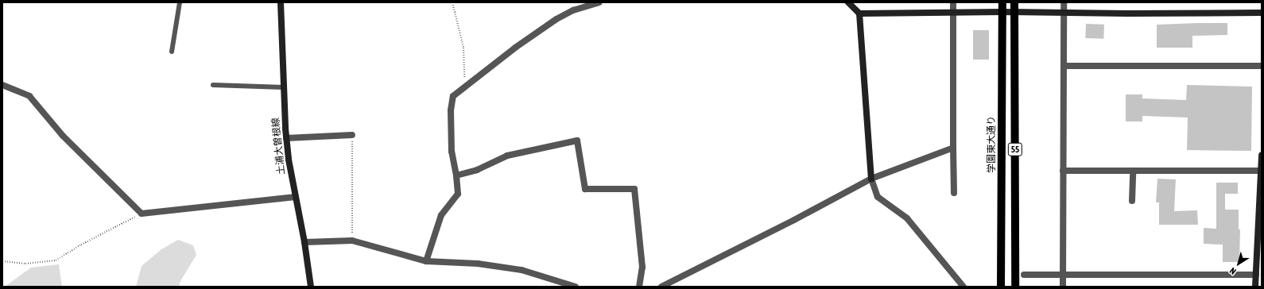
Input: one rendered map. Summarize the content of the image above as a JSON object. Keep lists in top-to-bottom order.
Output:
{
  "streets": {
    "main road": ["学園東大通り", "55"],
    "street": ["土浦大曽根線"]
  },
  "north": "bottom left"
}
